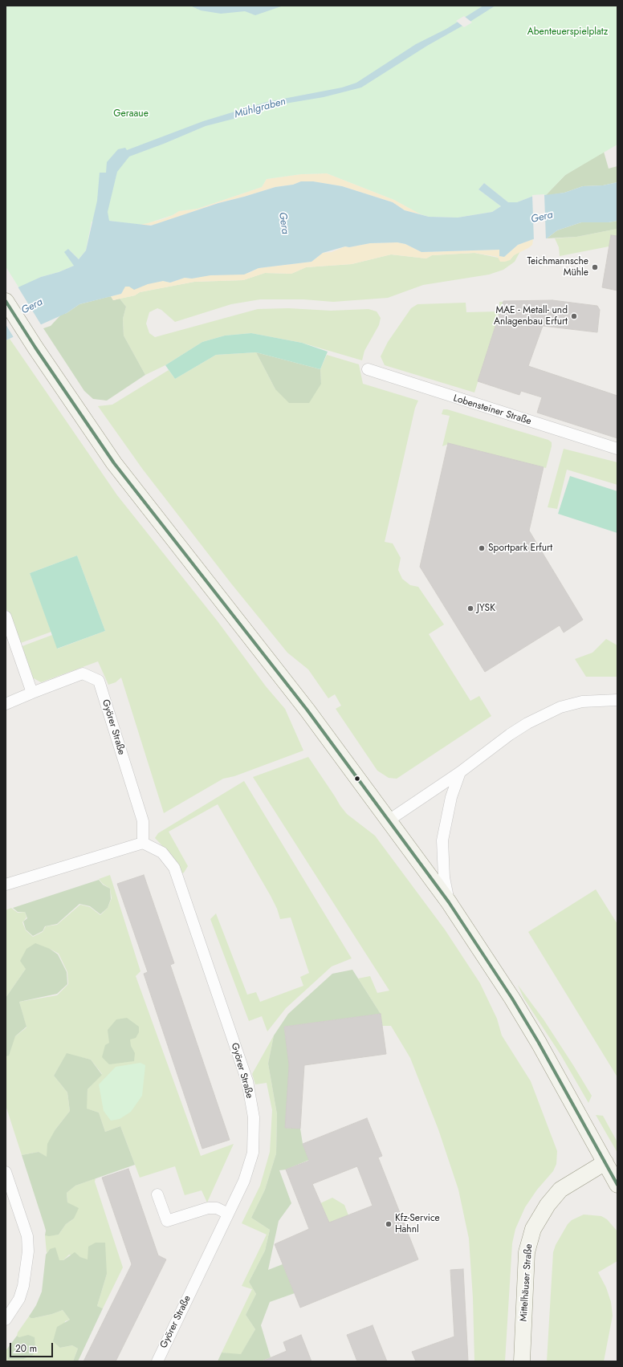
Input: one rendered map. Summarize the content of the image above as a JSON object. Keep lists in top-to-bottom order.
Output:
{
  "streets": {
    "main road": ["Mittelhäuser Straße"],
    "street": ["Lobensteiner Straße", "Györer Straße"]
  },
  "water": ["Mühlgraben", "Gera"],
  "parks": ["Abenteuerspielplatz", "Geraaue"],
  "places": [
    "Teichmannsche Mühle",
    "MAE - Metall- und Anlagenbau Erfurt",
    "Sportpark Erfurt",
    "JYSK",
    "Kfz-Service Hahnl"
  ],
  "scale_bar": "20 m"
}
